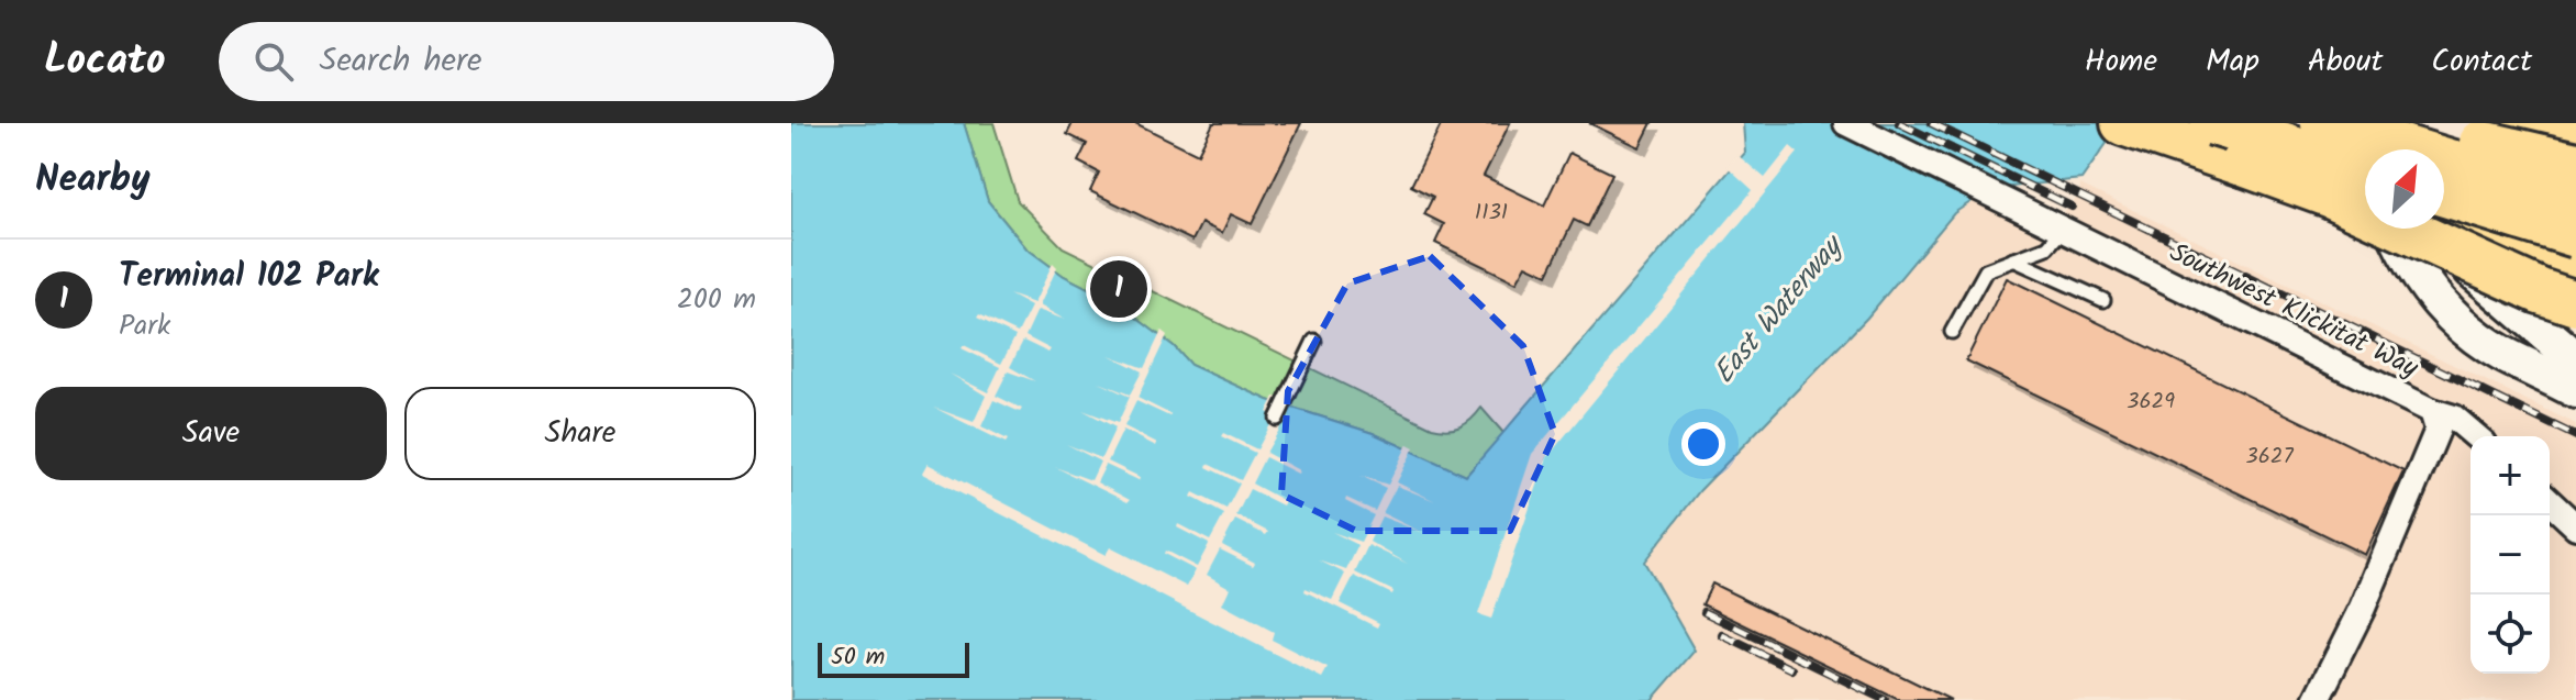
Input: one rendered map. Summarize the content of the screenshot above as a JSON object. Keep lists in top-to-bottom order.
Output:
{
  "streets": {
    "street": ["Southwest Klickitat Way"]
  },
  "water": ["East Waterway"],
  "house_numbers": ["1131", "3629", "3627"],
  "scale_bar": "50 m",
  "north": "top right",
  "page": {
    "header": "Locato",
    "search": "Search here",
    "nav": [
      "Home",
      "Map",
      "About",
      "Contact"
    ],
    "heading": "Nearby",
    "list": [
      {
        "mark": "1",
        "name": "Terminal 102 Park",
        "note": "Park",
        "value": "200 m"
      }
    ],
    "pins": "1",
    "buttons": ["Save", "Share"],
    "map_buttons": ["+", "−"],
    "scale": "50 m"
  }
}
